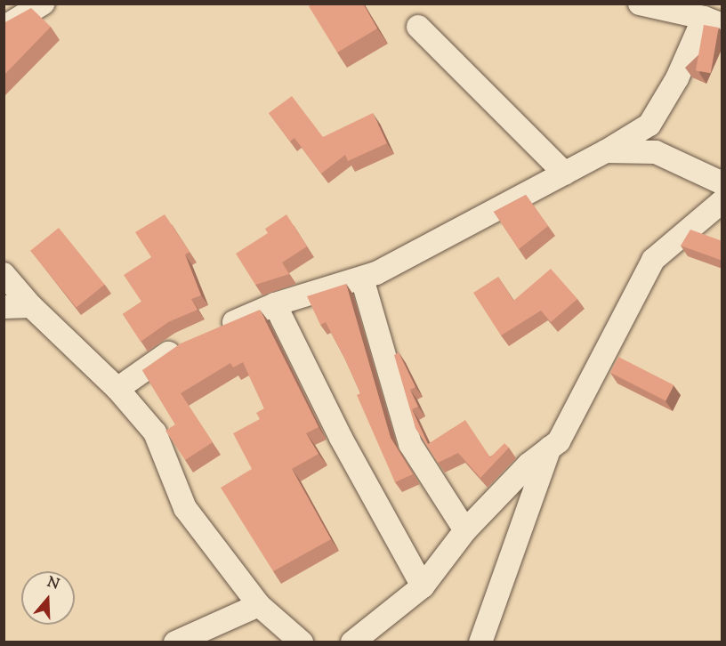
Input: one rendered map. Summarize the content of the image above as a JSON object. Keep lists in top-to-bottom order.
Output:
{
  "north": "top"
}
